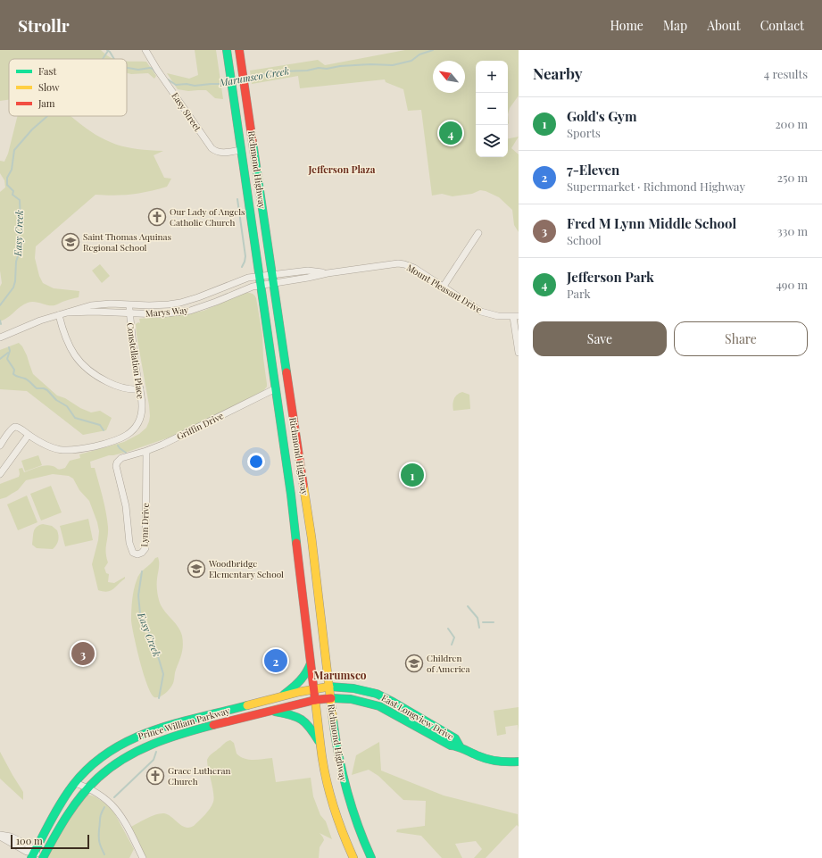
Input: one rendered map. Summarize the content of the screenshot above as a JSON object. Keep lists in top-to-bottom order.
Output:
{
  "streets": {
    "main road": ["Richmond Highway", "East Longview Drive", "Prince William Parkway"],
    "street": [
      "Easy Street",
      "Mount Pleasant Drive",
      "Marys Way",
      "Constellation Place",
      "Griffin Drive",
      "Lynn Drive"
    ]
  },
  "crossings": [
    ["Easy Street", "Richmond Highway"],
    ["Richmond Highway", "Mount Pleasant Drive"],
    ["Richmond Highway", "Marys Way"],
    ["Richmond Highway", "Griffin Drive"],
    ["Richmond Highway", "East Longview Drive"],
    ["Richmond Highway", "Prince William Parkway"],
    ["Mount Pleasant Drive", "Marys Way"],
    ["Marys Way", "Constellation Place"],
    ["Griffin Drive", "Lynn Drive"],
    ["East Longview Drive", "Prince William Parkway"]
  ],
  "districts": ["Jefferson Plaza", "Marumsco"],
  "water": ["Marumsco Creek", "Easy Creek"],
  "places": {
    "church": ["Our Lady of Angels Catholic Church", "Grace Lutheran Church"],
    "school or university": ["Saint Thomas Aquinas Regional School", "Woodbridge Elementary School", "Children of America"]
  },
  "legend": ["Fast", "Slow", "Jam"],
  "scale_bar": "100 m",
  "north": "top left",
  "page": {
    "header": "Strollr",
    "nav": [
      "Home",
      "Map",
      "About",
      "Contact"
    ],
    "heading": ["Nearby", "4 results"],
    "map_buttons": ["+", "−"],
    "list": [
      {
        "mark": "1",
        "name": "Gold's Gym",
        "note": "Sports",
        "value": "200 m"
      },
      {
        "mark": "2",
        "name": "7-Eleven",
        "note": "Supermarket · Richmond Highway",
        "value": "250 m"
      },
      {
        "mark": "3",
        "name": "Fred M Lynn Middle School",
        "note": "School",
        "value": "330 m"
      },
      {
        "mark": "4",
        "name": "Jefferson Park",
        "note": "Park",
        "value": "490 m"
      }
    ],
    "pins": [
      "4",
      "1",
      "3",
      "2"
    ],
    "buttons": ["Save", "Share"],
    "scale": "100 m"
  }
}
